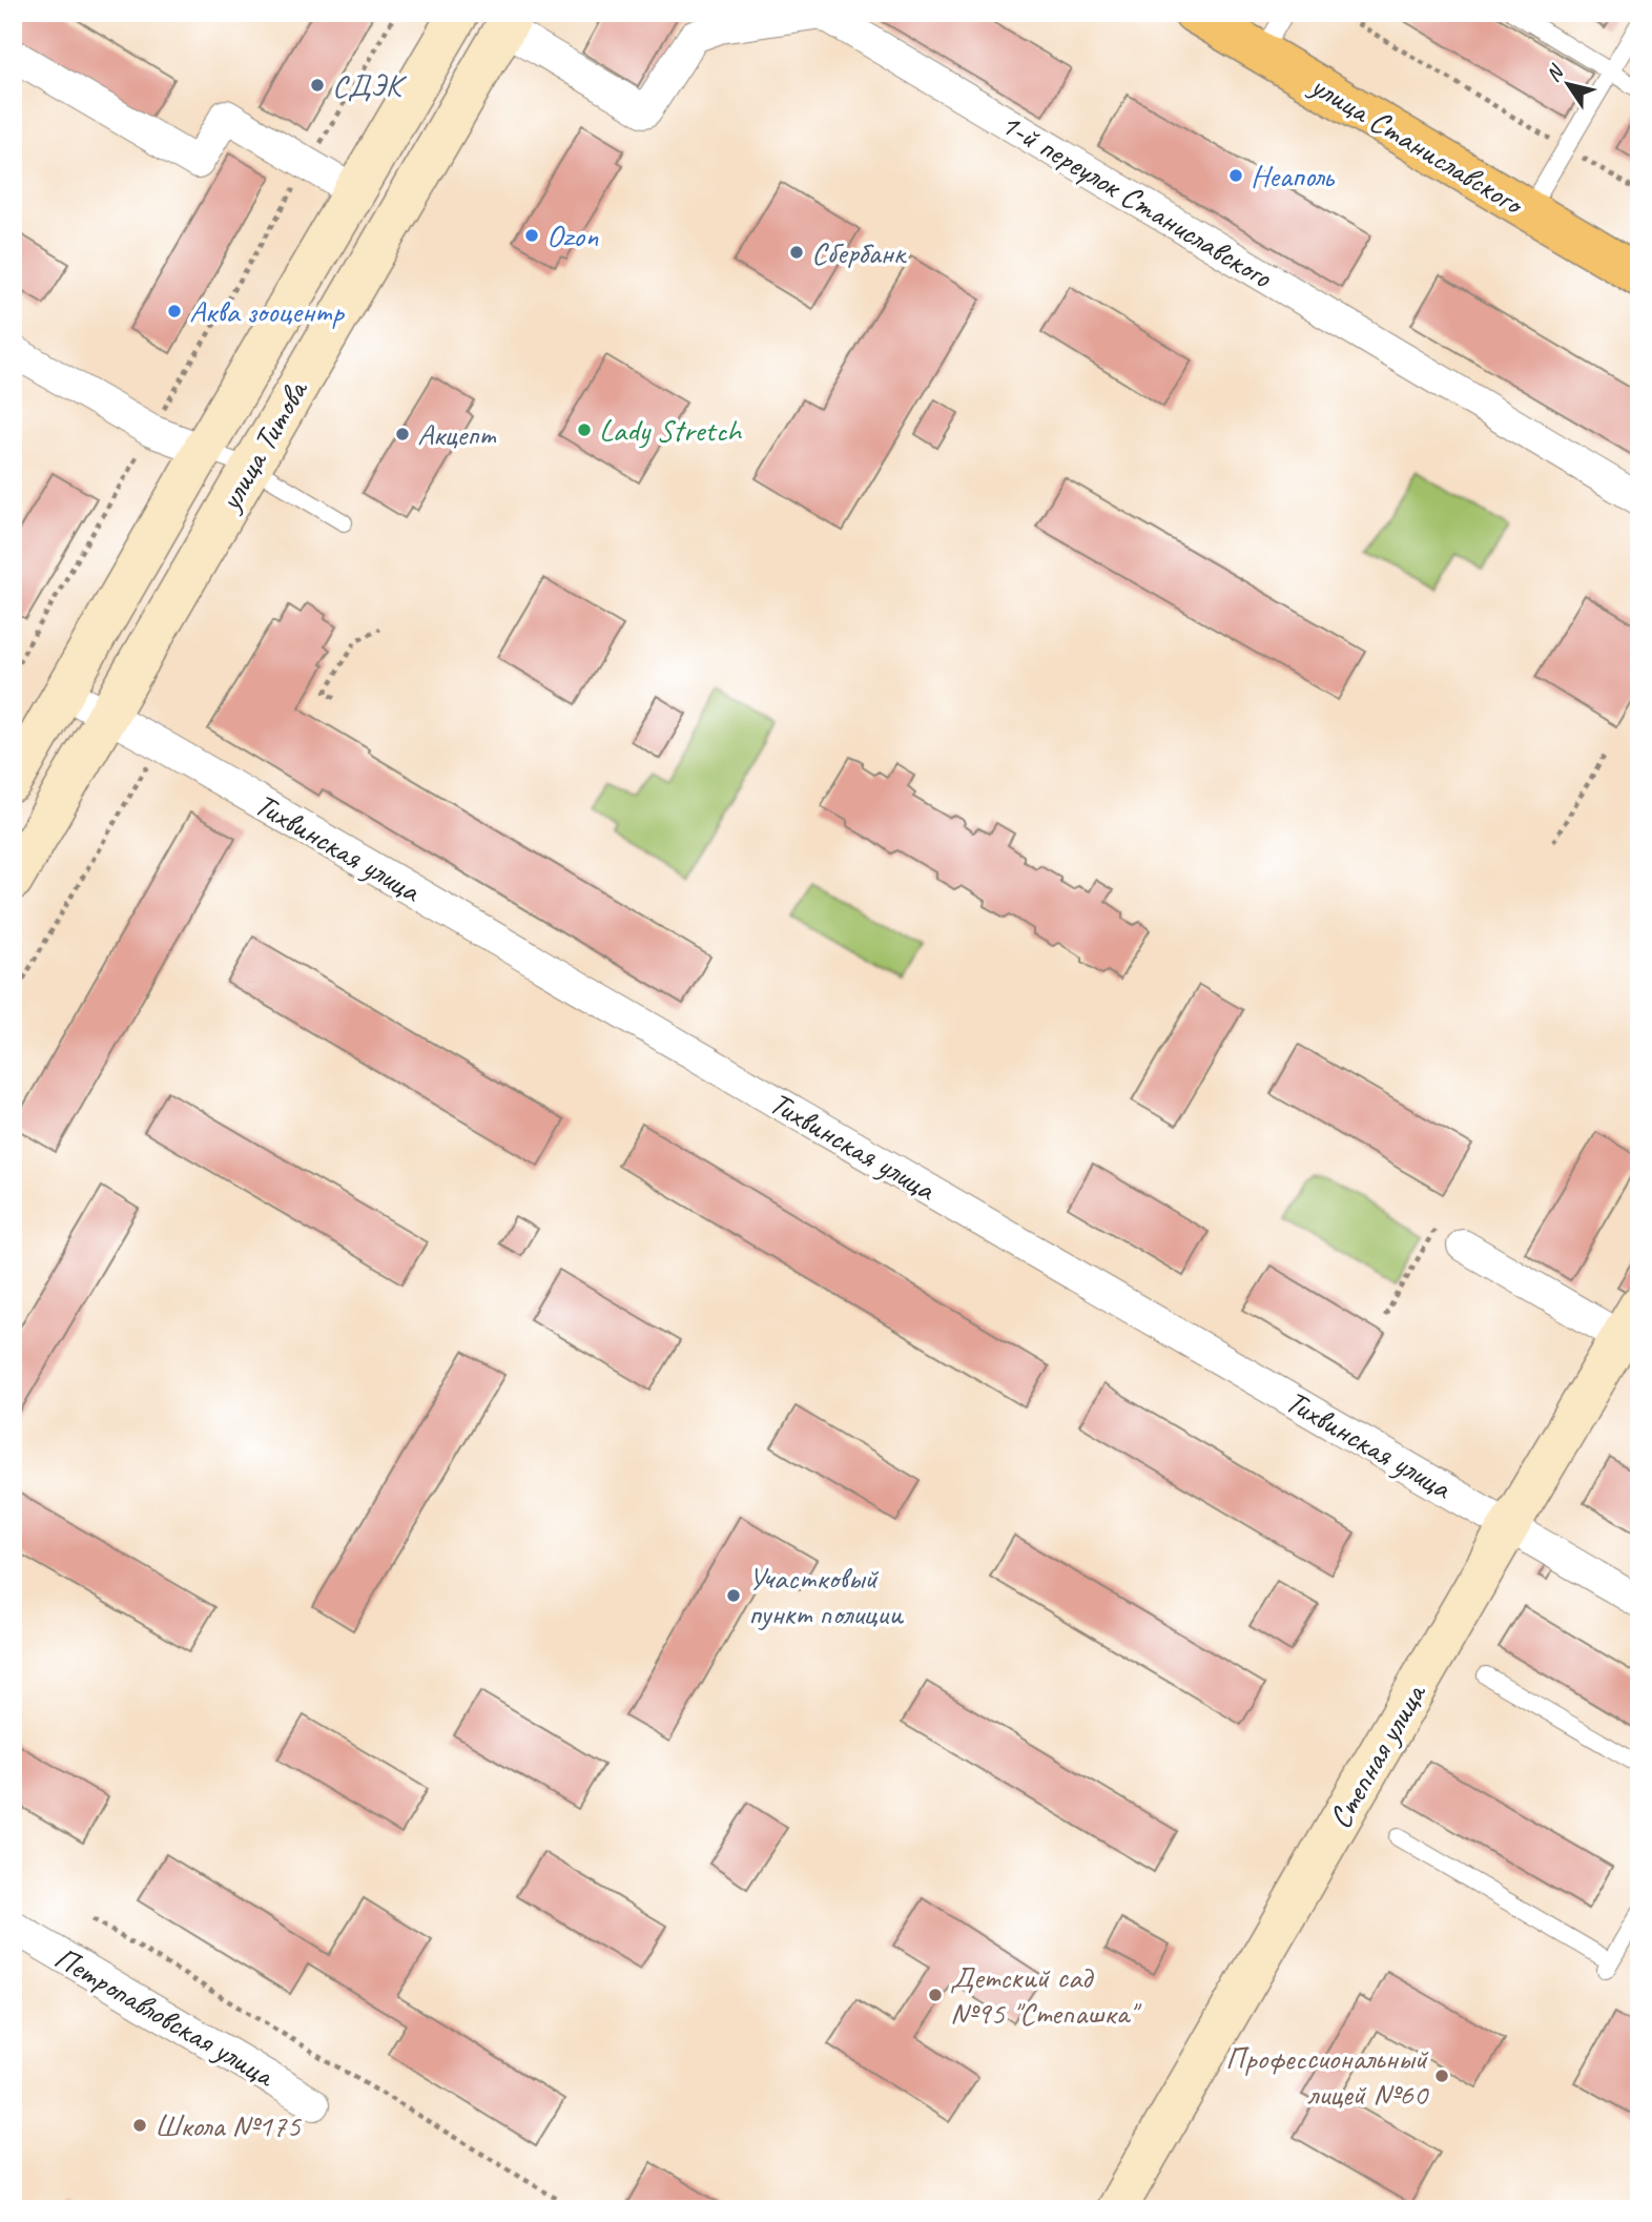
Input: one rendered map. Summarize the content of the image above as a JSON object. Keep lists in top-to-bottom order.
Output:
{
  "streets": {
    "main road": ["улица Станиславского", "улица Титова", "Степная улица"],
    "street": ["1-й переулок Станиславского", "Тихвинская улица", "Петропавловская улица"]
  },
  "crossings": [
    ["1-й переулок Станиславского", "улица Титова"],
    ["улица Титова", "Тихвинская улица"],
    ["Тихвинская улица", "Степная улица"]
  ],
  "places": [
    "СДЭК",
    "Неаполь",
    "Ozon",
    "Сбербанк",
    "Аква зооцентр",
    "Lady Stretch",
    "Акцепт",
    "Участковый пункт полиции",
    "Детский сад №95 \"Степашка\"",
    "Профессиональный лицей №60",
    "Школа №175"
  ],
  "north": "top left"
}
